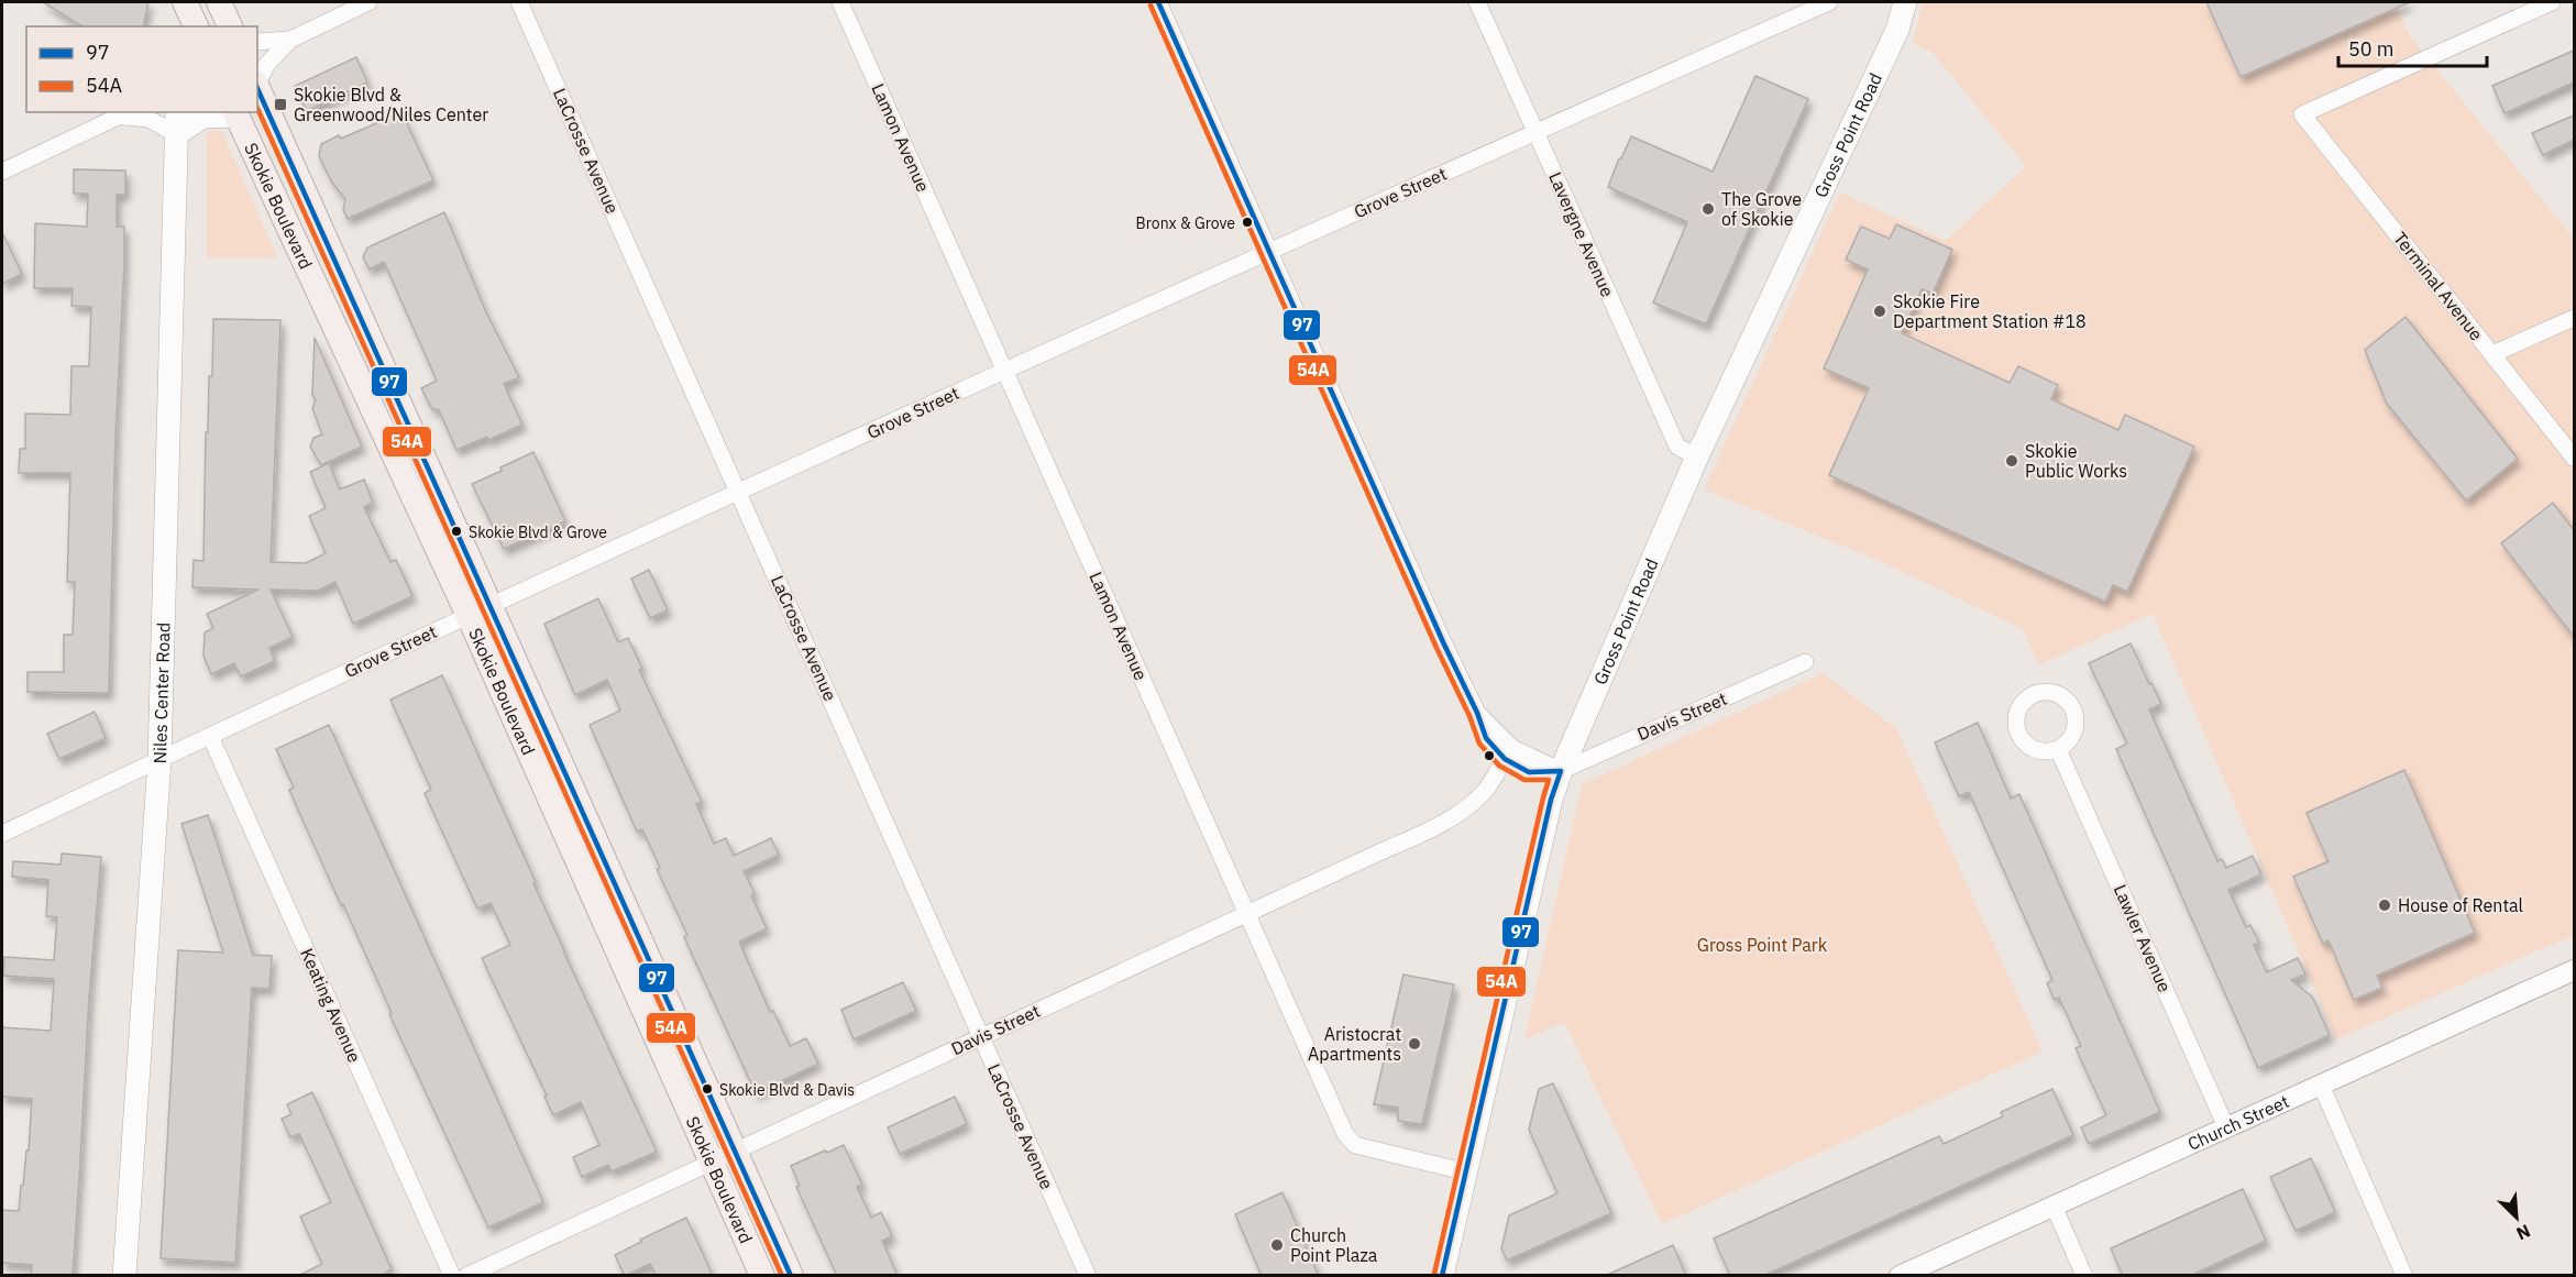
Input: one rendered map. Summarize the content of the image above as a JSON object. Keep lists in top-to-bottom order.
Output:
{
  "streets": {
    "main road": ["Gross Point Road", "Skokie Boulevard", "Niles Center Road"],
    "street": [
      "Lamon Avenue",
      "LaCrosse Avenue",
      "Grove Street",
      "Lavergne Avenue",
      "Terminal Avenue",
      "Davis Street",
      "Lawler Avenue",
      "Keating Avenue",
      "Church Street"
    ]
  },
  "crossings": [
    ["Gross Point Road", "Lamon Avenue"],
    ["Gross Point Road", "Lavergne Avenue"],
    ["Gross Point Road", "Davis Street"],
    ["Lamon Avenue", "Grove Street"],
    ["Lamon Avenue", "Davis Street"],
    ["LaCrosse Avenue", "Grove Street"],
    ["LaCrosse Avenue", "Davis Street"],
    ["Grove Street", "Skokie Boulevard"],
    ["Grove Street", "Lavergne Avenue"],
    ["Grove Street", "Niles Center Road"],
    ["Grove Street", "Keating Avenue"],
    ["Skokie Boulevard", "Davis Street"],
    ["Lawler Avenue", "Church Street"]
  ],
  "parks": ["Gross Point Park"],
  "places": {
    "transit": ["Skokie Blvd & Greenwood/Niles Center"],
    "other": [
      "The Grove of Skokie",
      "Bronx & Grove",
      "Skokie Fire Department Station #18",
      "Skokie Public Works",
      "Skokie Blvd & Grove",
      "House of Rental",
      "Aristocrat Apartments",
      "Skokie Blvd & Davis",
      "Church Point Plaza"
    ]
  },
  "lines": ["transit line 97", "transit line 54A"],
  "legend": ["97", "54A"],
  "scale_bar": "50 m",
  "north": "bottom right"
}
